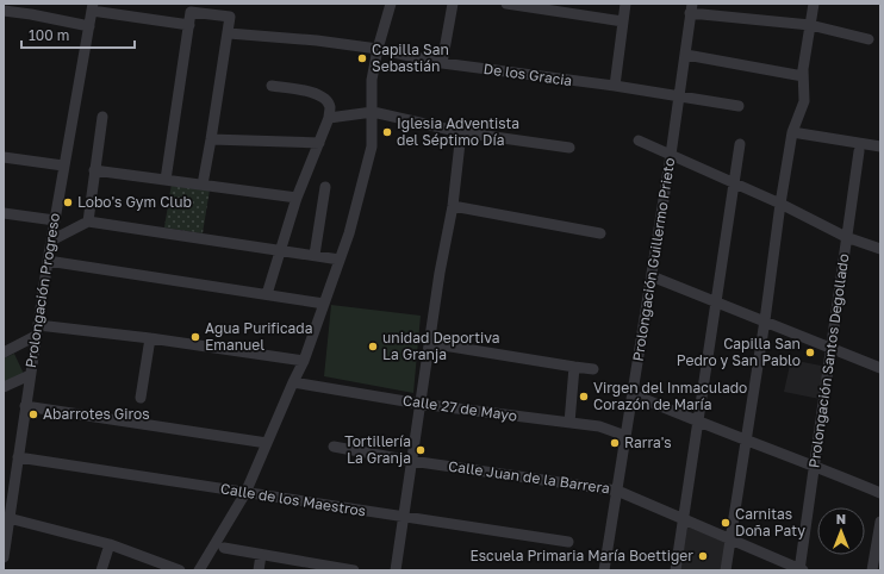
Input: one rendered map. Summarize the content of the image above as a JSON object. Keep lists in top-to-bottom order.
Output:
{
  "streets": {
    "street": [
      "De los Gracia",
      "Prolongación Guillermo Prieto",
      "Prolongación Progreso",
      "Prolongación Santos Degollado",
      "Calle 27 de Mayo",
      "Calle Juan de la Barrera",
      "Calle de los Maestros"
    ]
  },
  "crossings": [
    ["De los Gracia", "Prolongación Guillermo Prieto"],
    ["Prolongación Guillermo Prieto", "Calle 27 de Mayo"],
    ["Prolongación Guillermo Prieto", "Calle Juan de la Barrera"],
    ["Prolongación Progreso", "Calle de los Maestros"],
    ["Prolongación Santos Degollado", "Calle Juan de la Barrera"]
  ],
  "places": [
    "Capilla San Sebastián",
    "Iglesia Adventista del Séptimo Día",
    "Lobo's Gym Club",
    "Agua Purificada Emanuel",
    "unidad Deportiva La Granja",
    "Capilla San Pedro y San Pablo",
    "Virgen del Inmaculado Corazón de María",
    "Abarrotes Giros",
    "Rarra's",
    "Tortillería La Granja",
    "Carnitas Doña Paty",
    "Escuela Primaria María Boettiger"
  ],
  "scale_bar": "100 m",
  "north": "top"
}
